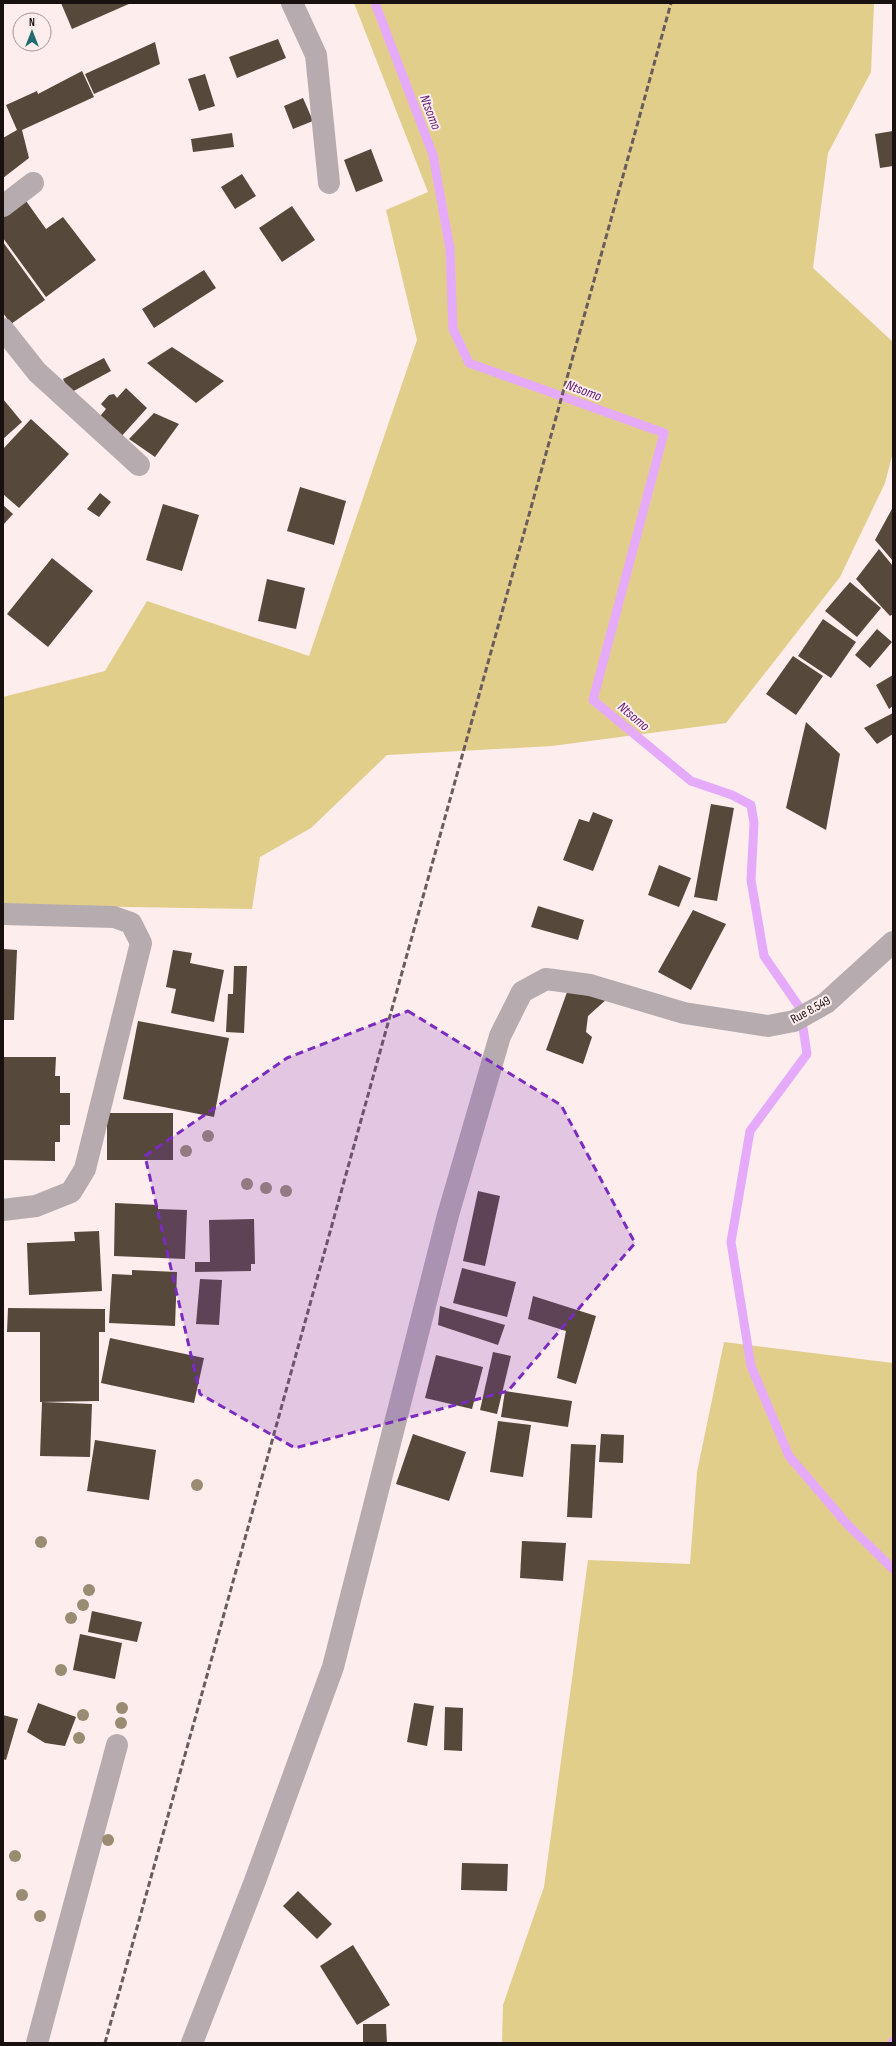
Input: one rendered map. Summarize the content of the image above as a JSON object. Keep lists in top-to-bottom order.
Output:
{
  "streets": {
    "street": ["Rue 8.549"]
  },
  "water": ["Ntsomo"],
  "north": "top"
}
